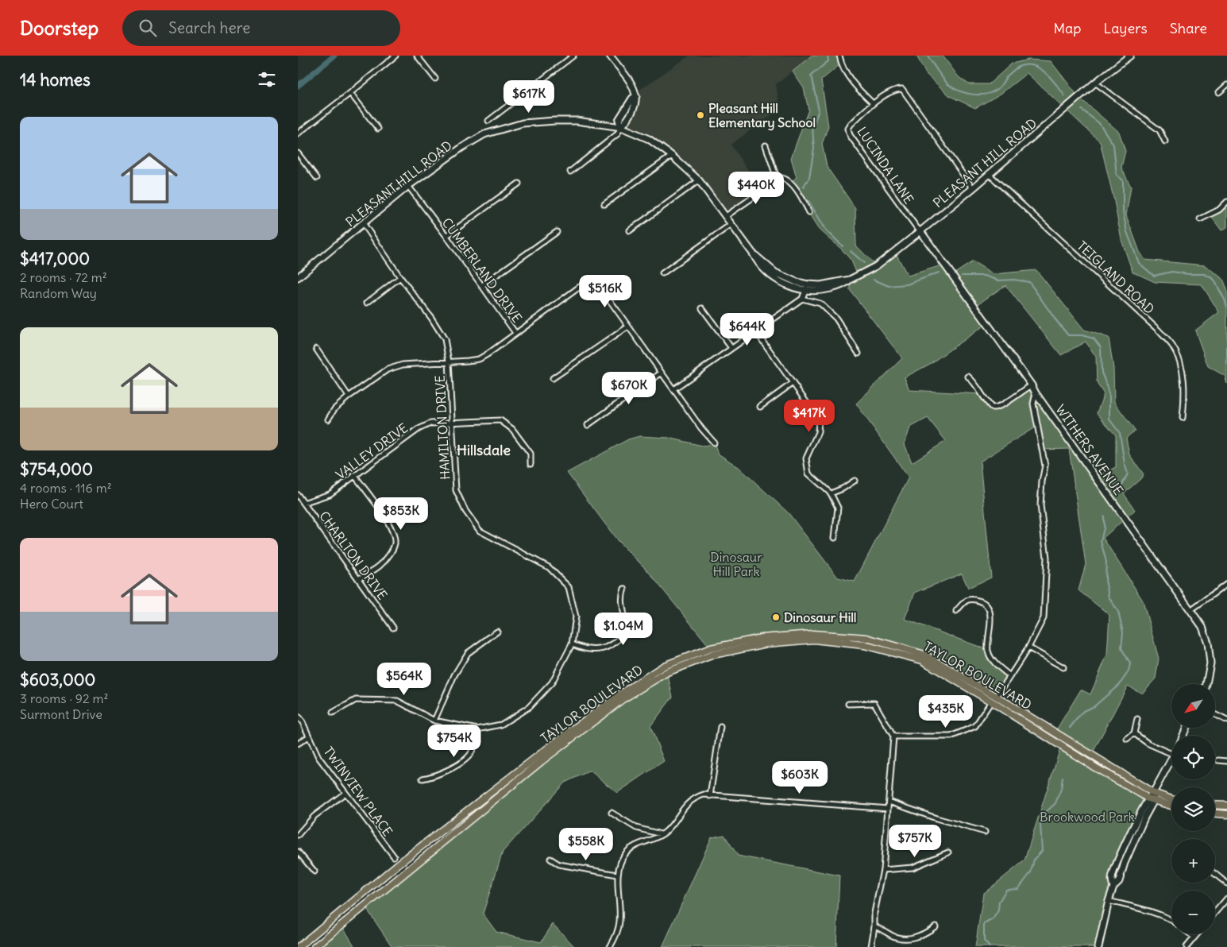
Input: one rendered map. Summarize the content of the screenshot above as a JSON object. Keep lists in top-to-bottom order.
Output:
{
  "streets": {
    "main road": ["TAYLOR BOULEVARD"],
    "street": [
      "PLEASANT HILL ROAD",
      "LUCINDA LANE",
      "CUMBERLAND DRIVE",
      "TEIGLAND ROAD",
      "HAMILTON DRIVE",
      "WITHERS AVENUE",
      "VALLEY DRIVE",
      "CHARLTON DRIVE",
      "TWINVIEW PLACE"
    ]
  },
  "crossings": [
    ["PLEASANT HILL ROAD", "LUCINDA LANE"],
    ["PLEASANT HILL ROAD", "CUMBERLAND DRIVE"],
    ["PLEASANT HILL ROAD", "TEIGLAND ROAD"],
    ["PLEASANT HILL ROAD", "HAMILTON DRIVE"],
    ["PLEASANT HILL ROAD", "WITHERS AVENUE"],
    ["LUCINDA LANE", "WITHERS AVENUE"],
    ["HAMILTON DRIVE", "VALLEY DRIVE"],
    ["VALLEY DRIVE", "CHARLTON DRIVE"]
  ],
  "districts": ["Hillsdale"],
  "parks": ["Dinosaur Hill Park", "Brookwood Park"],
  "places": ["Pleasant Hill Elementary School", "Dinosaur Hill"],
  "north": "bottom left",
  "page": {
    "header": "Doorstep",
    "search": "Search here",
    "nav": ["Map", "Layers", "Share"],
    "heading": "14 homes",
    "price": [
      "$617K",
      "$440K",
      "$516K",
      "$644K",
      "$670K",
      "$417K",
      "$853K",
      "$1.04M",
      "$564K",
      "$435K",
      "$754K",
      "$603K",
      "$757K",
      "$558K"
    ],
    "list": [
      {
        "name": "$417,000",
        "note": "2 rooms · 72 m² · Random Way"
      },
      {
        "name": "$754,000",
        "note": "4 rooms · 116 m² · Hero Court"
      },
      {
        "name": "$603,000",
        "note": "3 rooms · 92 m² · Surmont Drive"
      }
    ],
    "map_buttons": ["+", "−"]
  }
}
